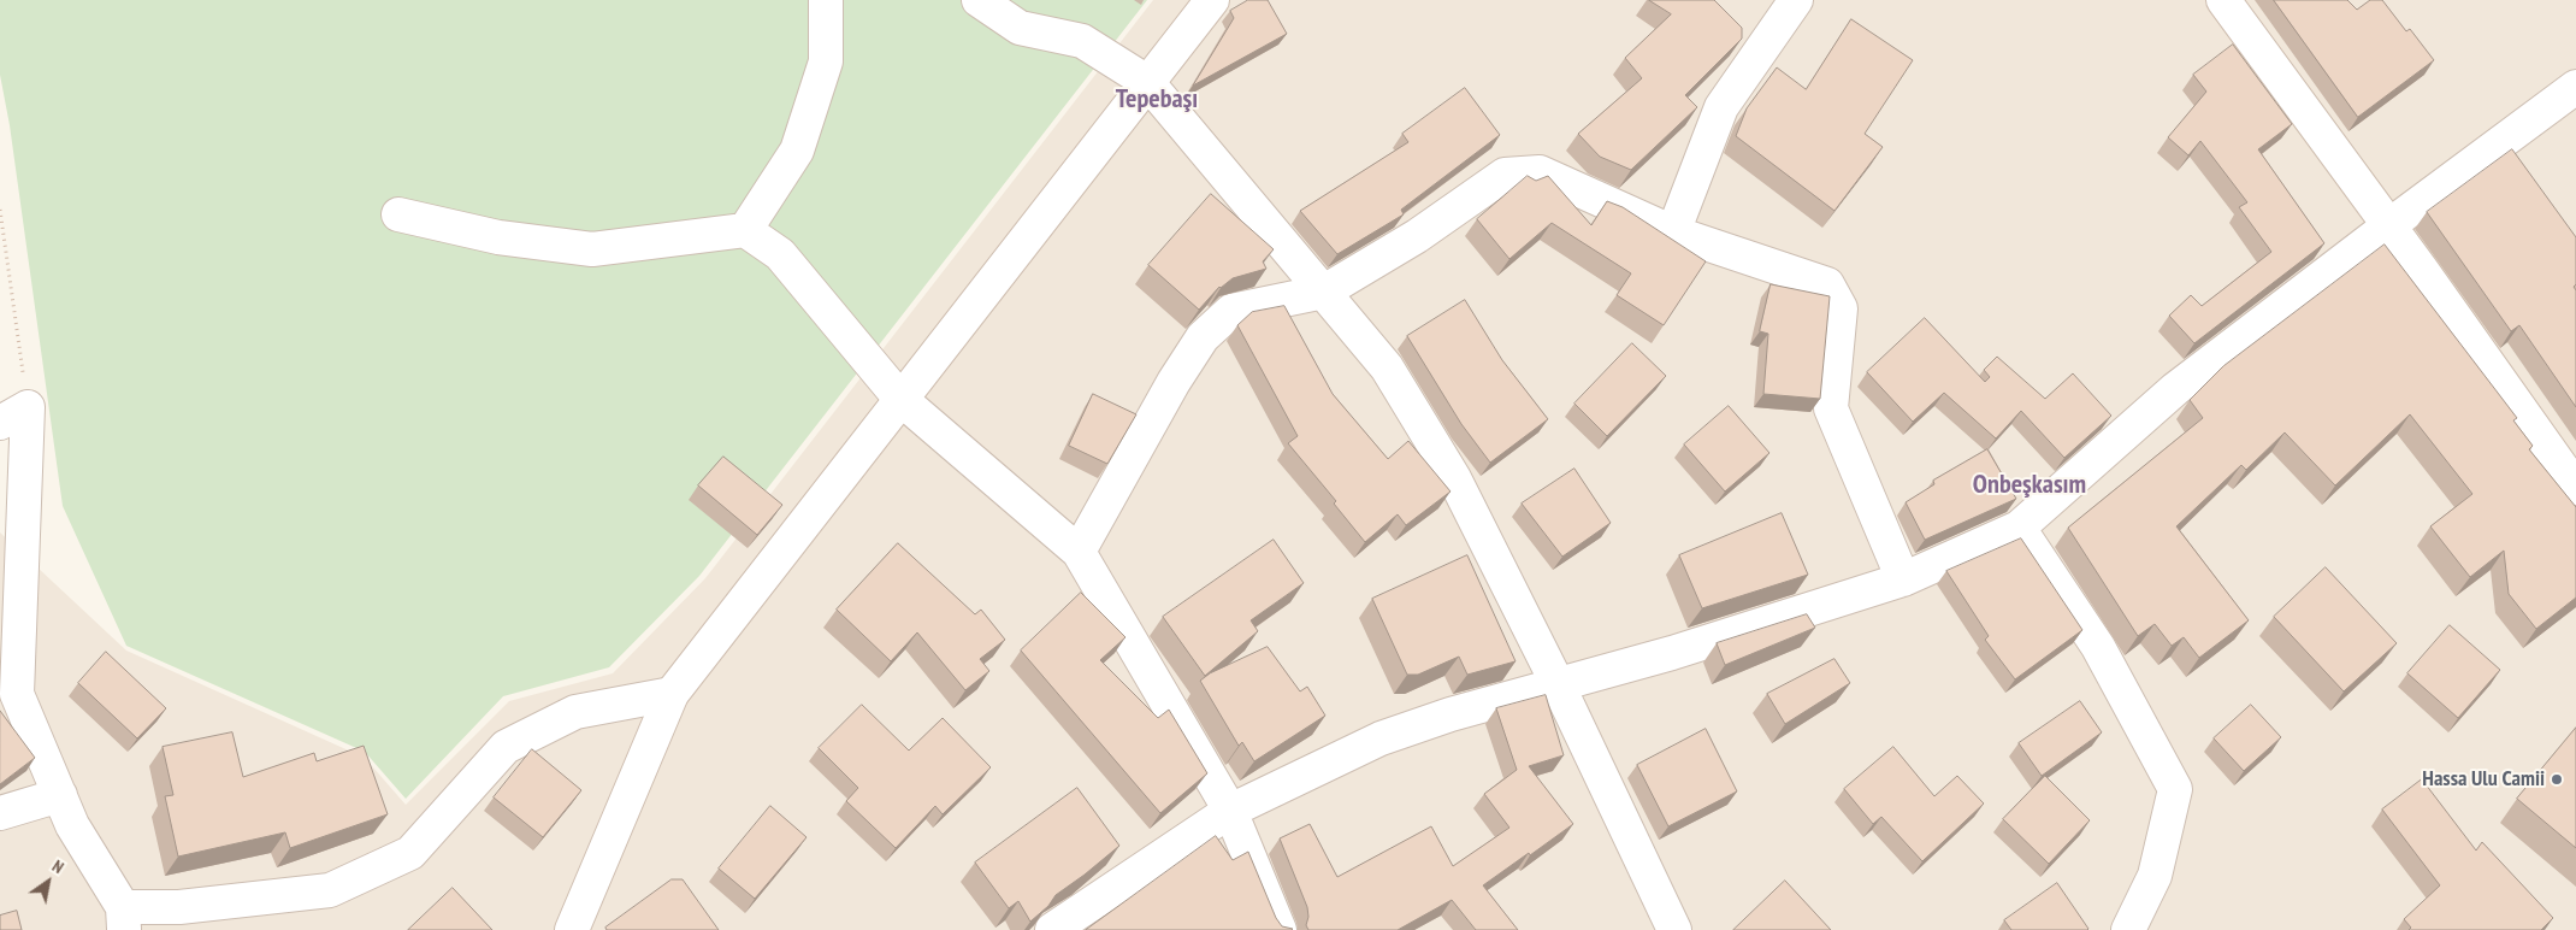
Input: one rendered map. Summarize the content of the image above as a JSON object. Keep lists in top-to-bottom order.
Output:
{
  "districts": ["Tepebaşı", "Onbeşkasım"],
  "places": ["Hassa Ulu Camii"],
  "north": "top right"
}
